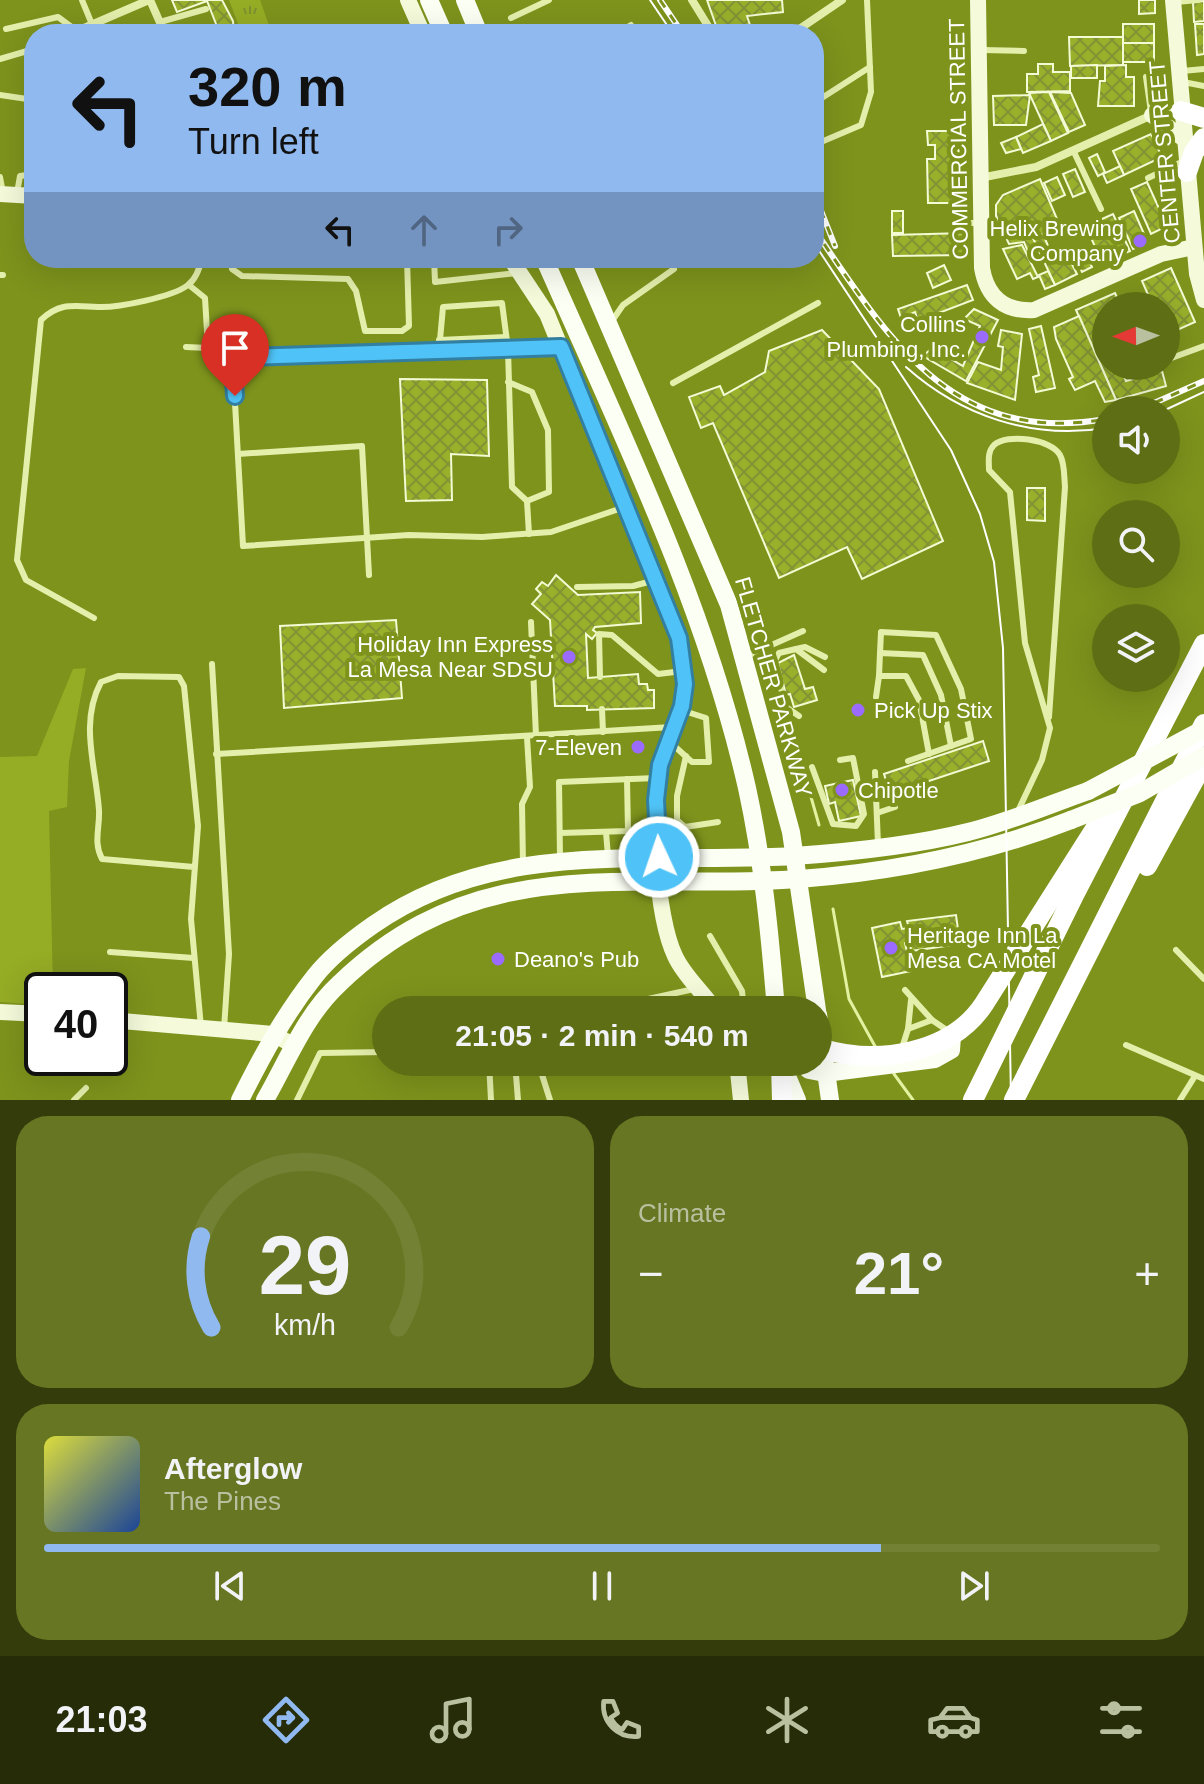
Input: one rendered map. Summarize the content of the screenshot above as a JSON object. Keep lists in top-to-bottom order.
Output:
{
  "streets": {
    "main road": ["FLETCHER PARKWAY"],
    "street": ["COMMERCIAL STREET", "CENTER STREET"]
  },
  "crossings": [
    ["COMMERCIAL STREET", "CENTER STREET"]
  ],
  "places": [
    "Helix Brewing Company",
    "Collins Plumbing, Inc.",
    "Holiday Inn Express La Mesa Near SDSU",
    "Pick Up Stix",
    "7-Eleven",
    "Chipotle",
    "Heritage Inn La Mesa CA Motel",
    "Deano's Pub"
  ],
  "north": "left",
  "page": {
    "turn": ["320 m", "Turn left"],
    "limit": "40",
    "trip": "21:05 · 2 min · 540 m",
    "tile": "Climate",
    "heat": ["−", "21°", "+"],
    "song": ["Afterglow", "The Pines"],
    "tabs": "21:03",
    "gauge": ["29", "km/h"]
  }
}
